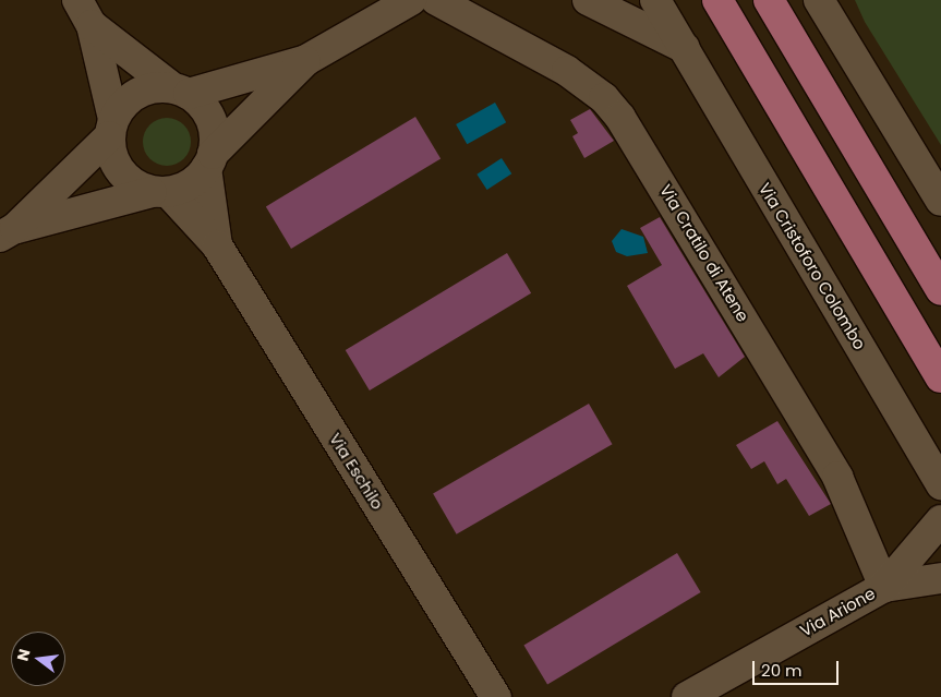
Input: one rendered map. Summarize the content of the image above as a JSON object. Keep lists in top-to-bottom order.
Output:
{
  "streets": {
    "street": [
      "Via Cratilo di Atene",
      "Via Cristoforo Colombo",
      "Via Eschilo",
      "Via Arione"
    ]
  },
  "crossings": [
    ["Via Cratilo di Atene", "Via Arione"]
  ],
  "scale_bar": "20 m",
  "north": "left"
}
